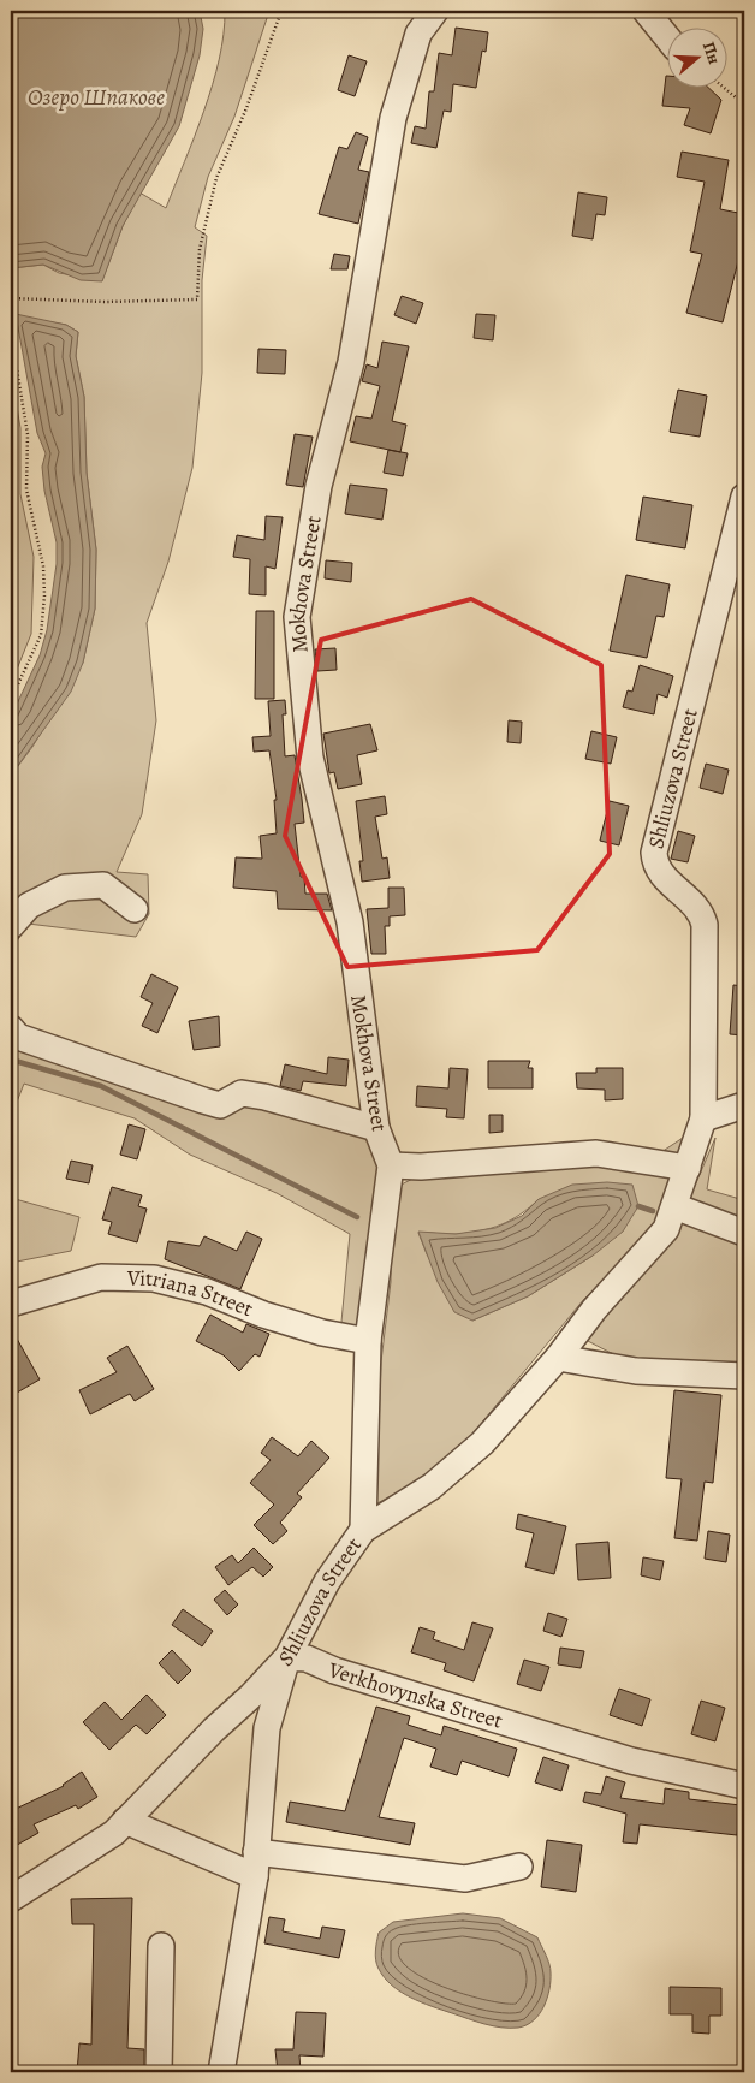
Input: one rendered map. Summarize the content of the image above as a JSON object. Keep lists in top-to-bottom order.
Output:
{
  "streets": {
    "street": [
      "Mokhova Street",
      "Shliuzova Street",
      "Vitriana Street",
      "Verkhovynska Street"
    ]
  },
  "crossings": [
    ["Shliuzova Street", "Verkhovynska Street"]
  ],
  "water": ["Озеро Шпакове"],
  "north": "right"
}
